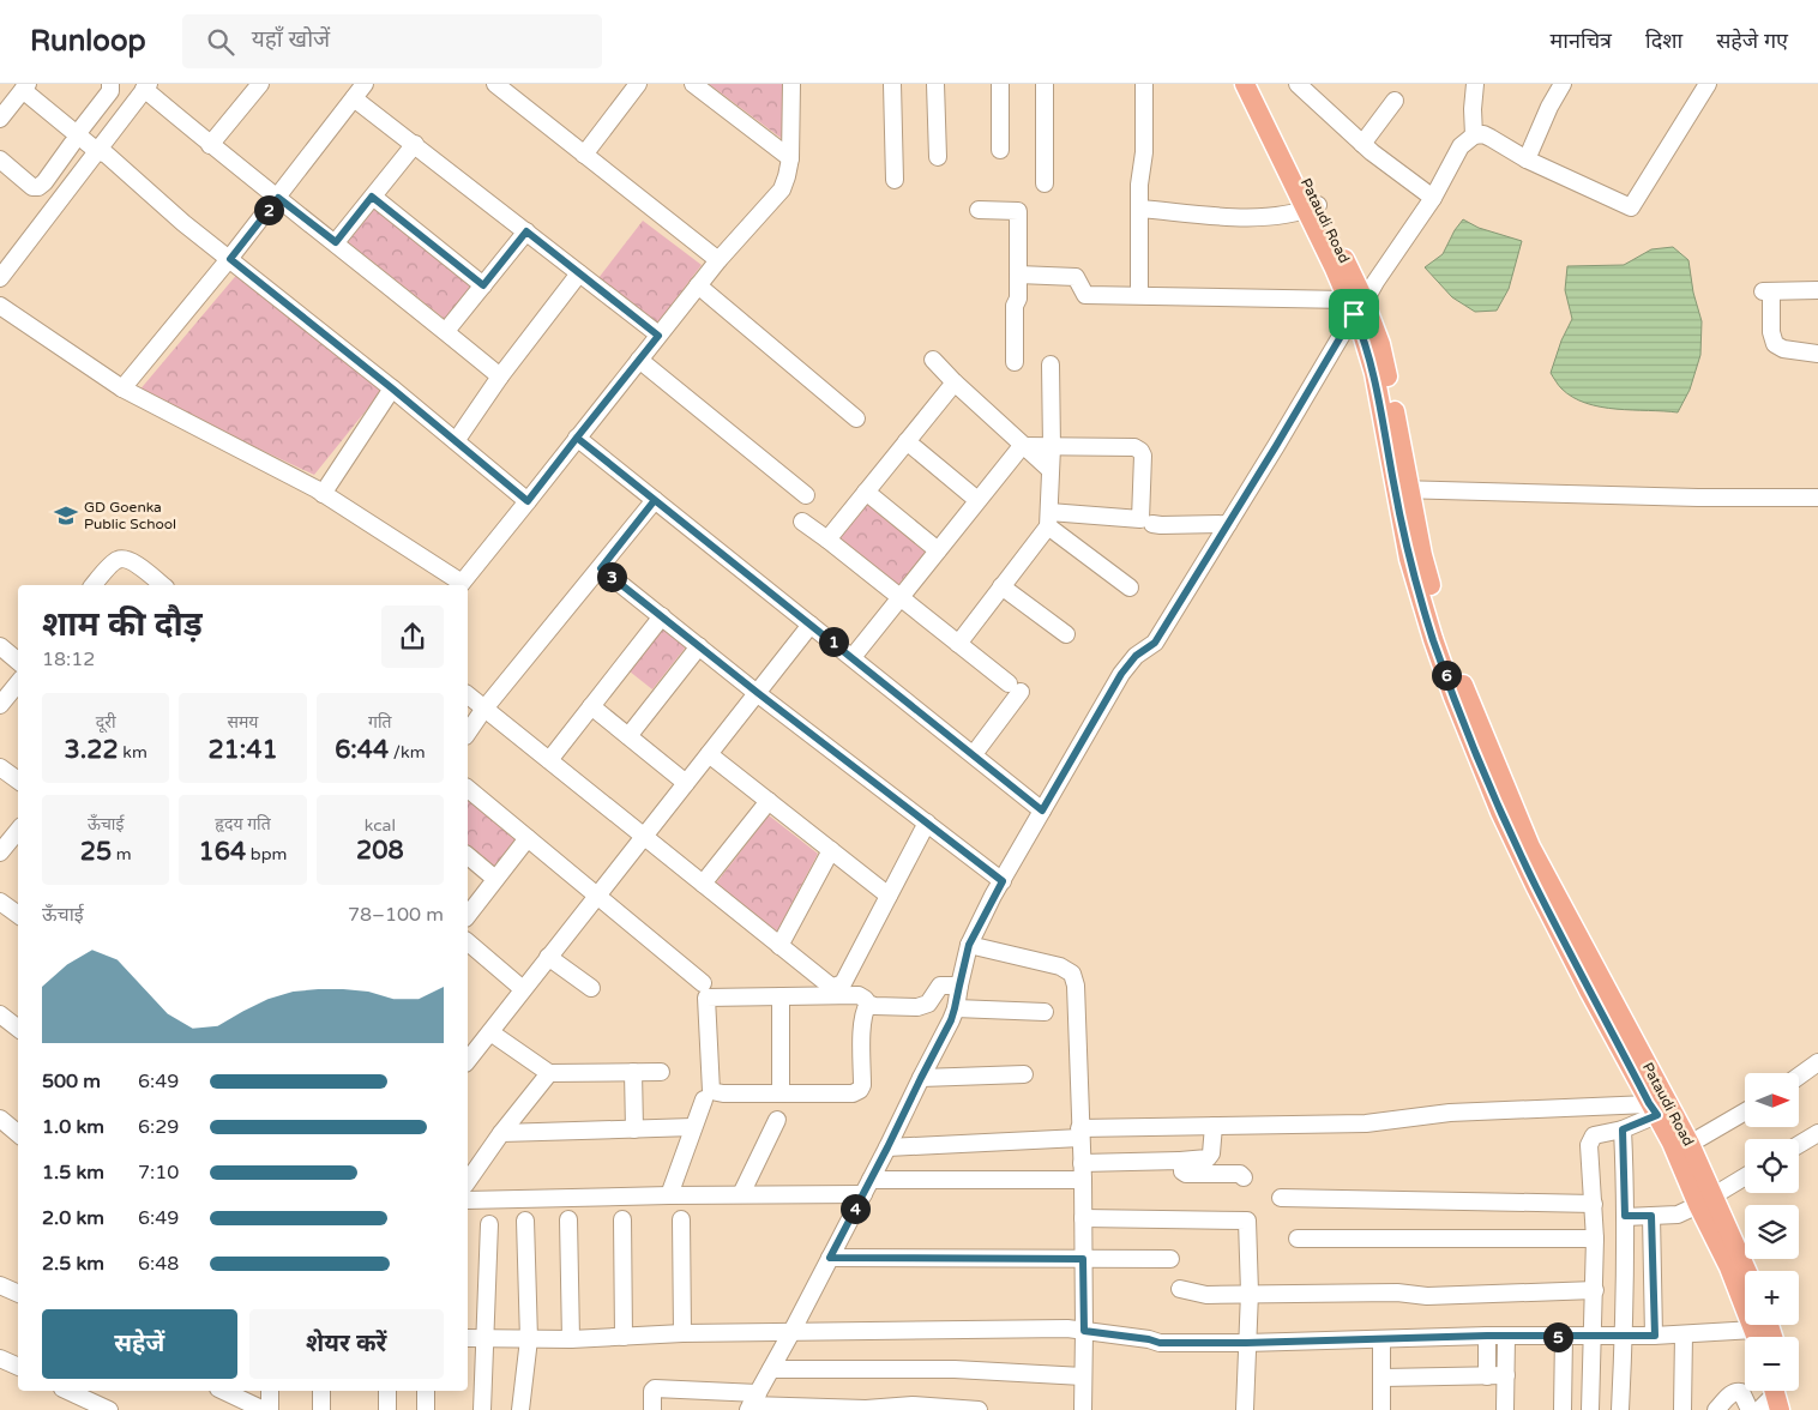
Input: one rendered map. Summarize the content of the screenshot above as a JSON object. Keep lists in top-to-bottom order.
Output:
{
  "streets": {
    "main road": ["Pataudi Road"]
  },
  "places": {
    "school or university": ["GD Goenka Public School"]
  },
  "north": "right",
  "page": {
    "header": "Runloop",
    "search": "यहाँ खोजें",
    "nav": ["मानचित्र", "दिशा", "सहेजे गए"],
    "pins": [
      "2",
      "3",
      "1",
      "6",
      "4",
      "5"
    ],
    "heading": ["शाम की दौड़", "18:12"],
    "stats": [
      ["दूरी", "3.22 km"],
      ["समय", "21:41"],
      ["गति", "6:44 /km"],
      ["ऊँचाई", "25 m"],
      ["हृदय गति", "164 bpm"],
      ["kcal", "208"]
    ],
    "chart": ["ऊँचाई", "78–100 m"],
    "list": [
      {
        "name": "500 m",
        "note": "6:49"
      },
      {
        "name": "1.0 km",
        "note": "6:29"
      },
      {
        "name": "1.5 km",
        "note": "7:10"
      },
      {
        "name": "2.0 km",
        "note": "6:49"
      },
      {
        "name": "2.5 km",
        "note": "6:48"
      }
    ],
    "map_buttons": ["+", "−"],
    "buttons": ["सहेजें", "शेयर करें"]
  }
}
